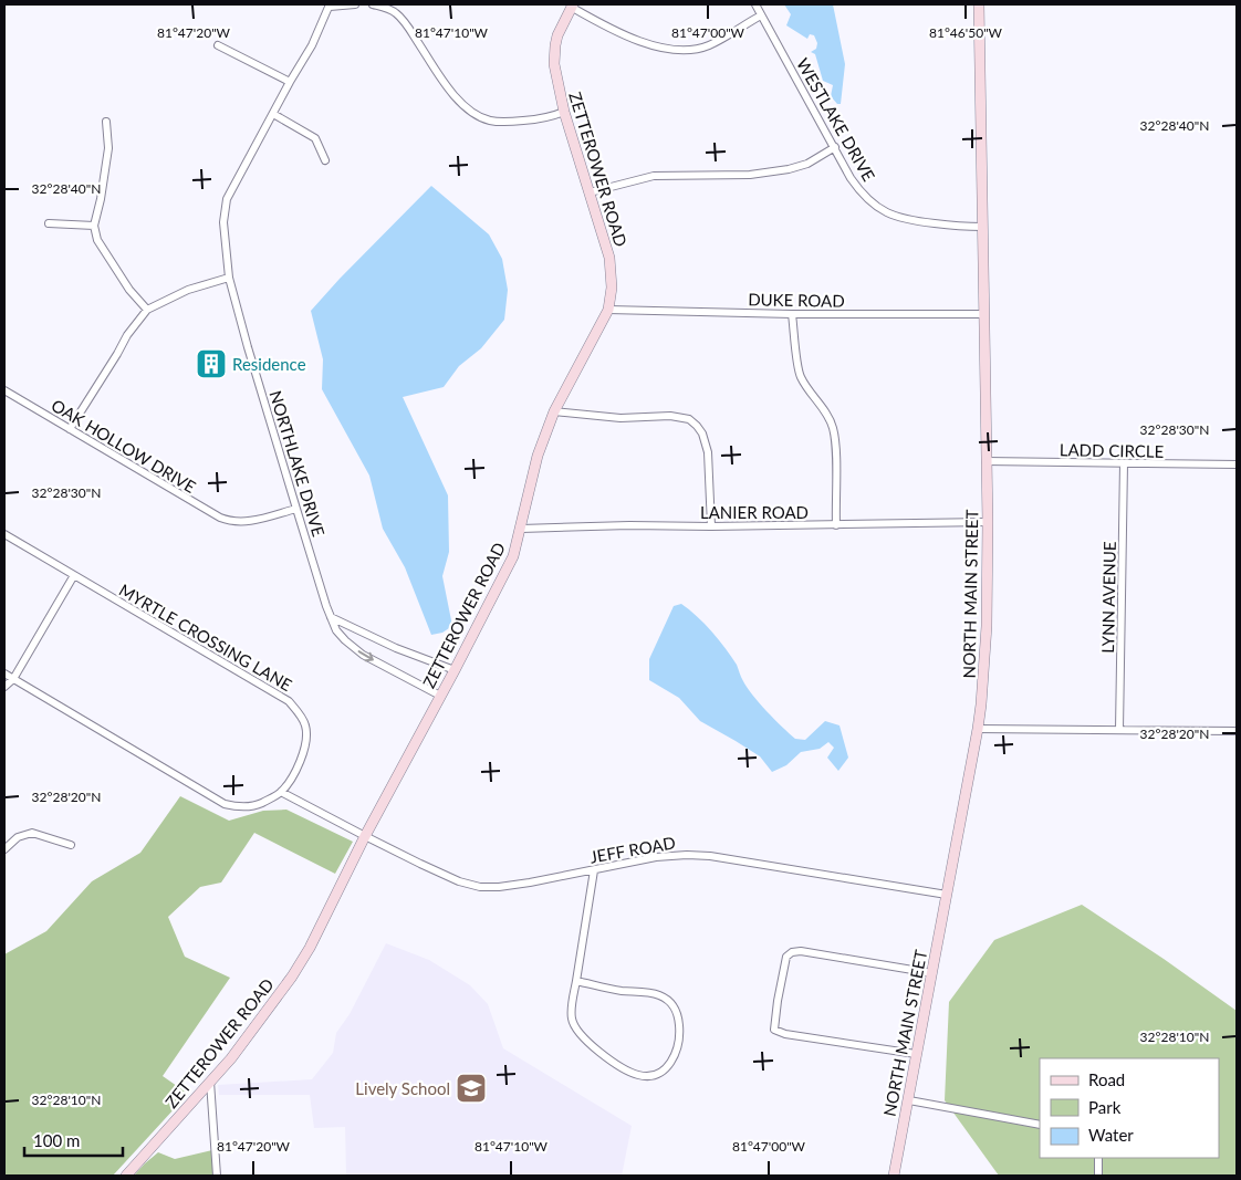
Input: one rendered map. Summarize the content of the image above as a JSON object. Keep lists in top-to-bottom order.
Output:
{
  "streets": {
    "street": [
      "WESTLAKE DRIVE",
      "ZETTEROWER ROAD",
      "DUKE ROAD",
      "OAK HOLLOW DRIVE",
      "LADD CIRCLE",
      "NORTHLAKE DRIVE",
      "LANIER ROAD",
      "NORTH MAIN STREET",
      "LYNN AVENUE",
      "MYRTLE CROSSING LANE",
      "JEFF ROAD"
    ]
  },
  "crossings": [
    ["WESTLAKE DRIVE", "NORTH MAIN STREET"],
    ["ZETTEROWER ROAD", "DUKE ROAD"],
    ["ZETTEROWER ROAD", "NORTHLAKE DRIVE"],
    ["ZETTEROWER ROAD", "LANIER ROAD"],
    ["ZETTEROWER ROAD", "JEFF ROAD"],
    ["DUKE ROAD", "NORTH MAIN STREET"],
    ["OAK HOLLOW DRIVE", "NORTHLAKE DRIVE"],
    ["LADD CIRCLE", "NORTH MAIN STREET"],
    ["LADD CIRCLE", "LYNN AVENUE"],
    ["LANIER ROAD", "NORTH MAIN STREET"],
    ["NORTH MAIN STREET", "JEFF ROAD"],
    ["MYRTLE CROSSING LANE", "JEFF ROAD"]
  ],
  "places": {
    "building": ["Residence"],
    "school or university": ["Lively School"]
  },
  "legend": ["Road", "Park", "Water"],
  "scale_bar": "100 m",
  "coordinates": [
    "81°47'20\"W",
    "81°47'10\"W",
    "81°47'00\"W",
    "81°46'50\"W",
    "32°28'40\"N",
    "32°28'30\"N",
    "32°28'20\"N",
    "32°28'10\"N"
  ]
}
